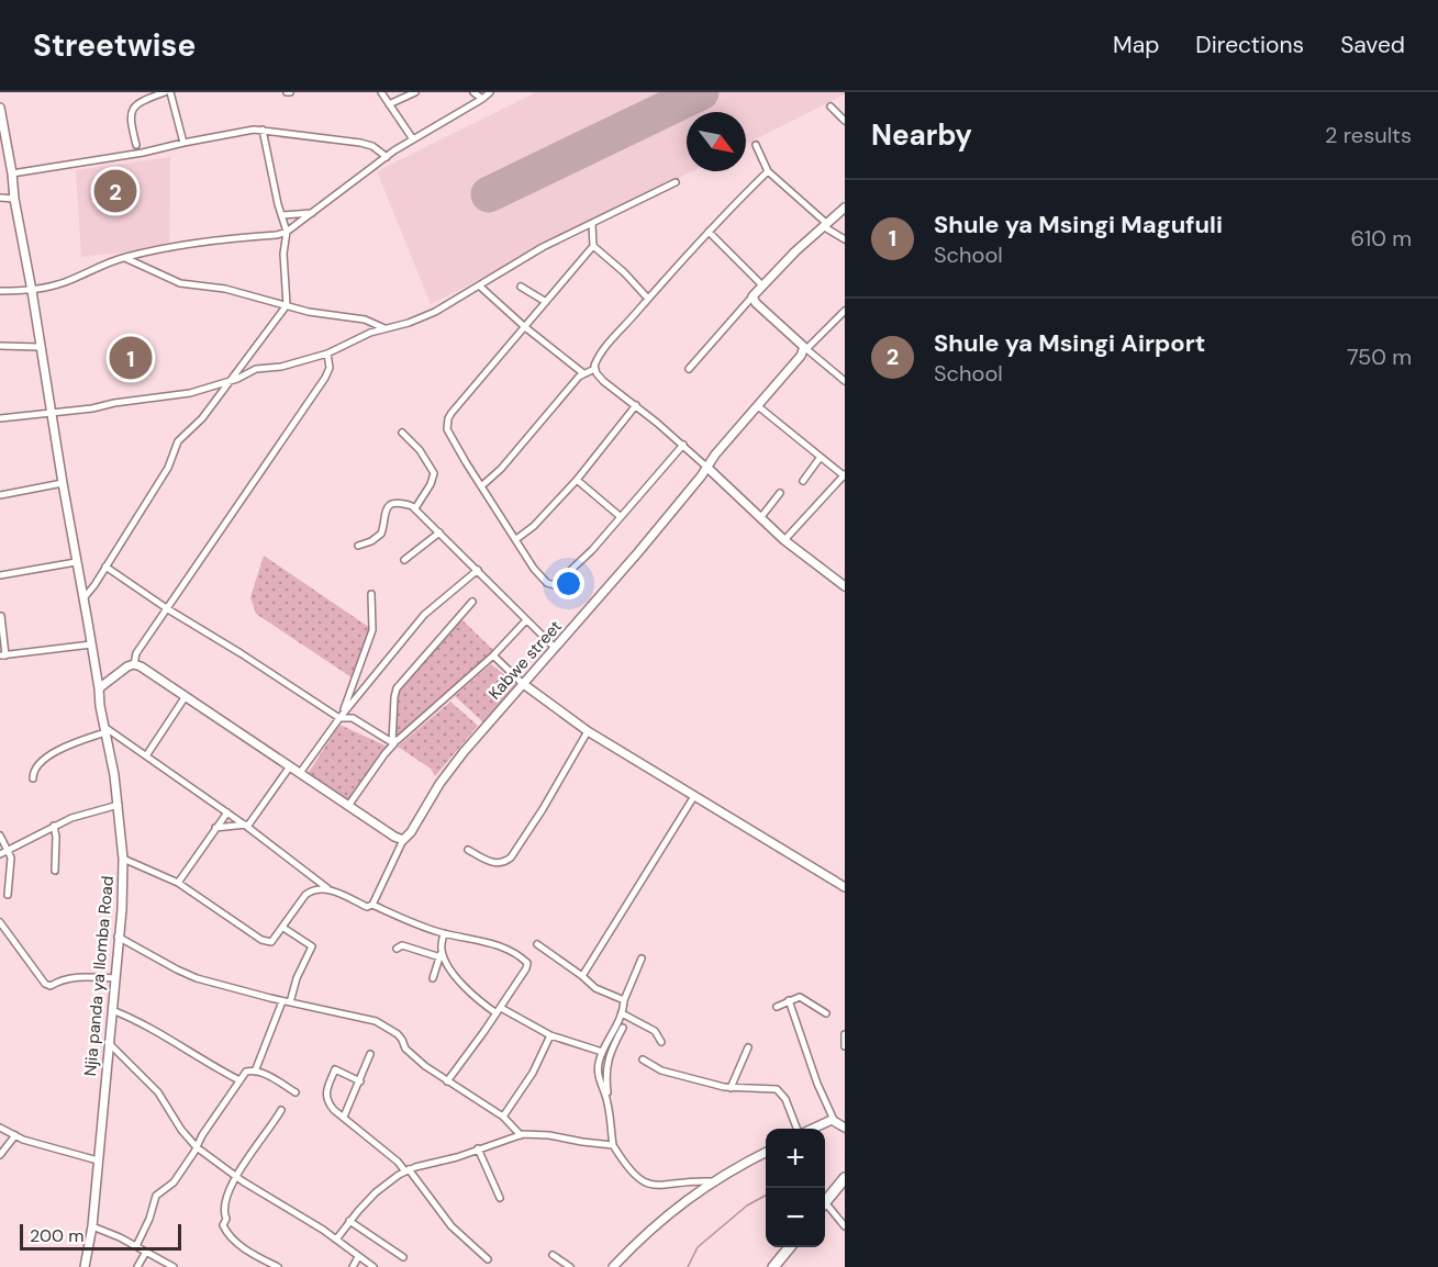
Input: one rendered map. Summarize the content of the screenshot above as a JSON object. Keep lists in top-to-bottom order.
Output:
{
  "streets": {
    "main road": ["Kabwe street", "Njia panda ya Ilomba Road"]
  },
  "scale_bar": "200 m",
  "north": "bottom right",
  "page": {
    "header": "Streetwise",
    "nav": ["Map", "Directions", "Saved"],
    "heading": ["Nearby", "2 results"],
    "pins": ["2", "1"],
    "list": [
      {
        "mark": "1",
        "name": "Shule ya Msingi Magufuli",
        "note": "School",
        "value": "610 m"
      },
      {
        "mark": "2",
        "name": "Shule ya Msingi Airport",
        "note": "School",
        "value": "750 m"
      }
    ],
    "map_buttons": ["+", "−"],
    "scale": "200 m"
  }
}
